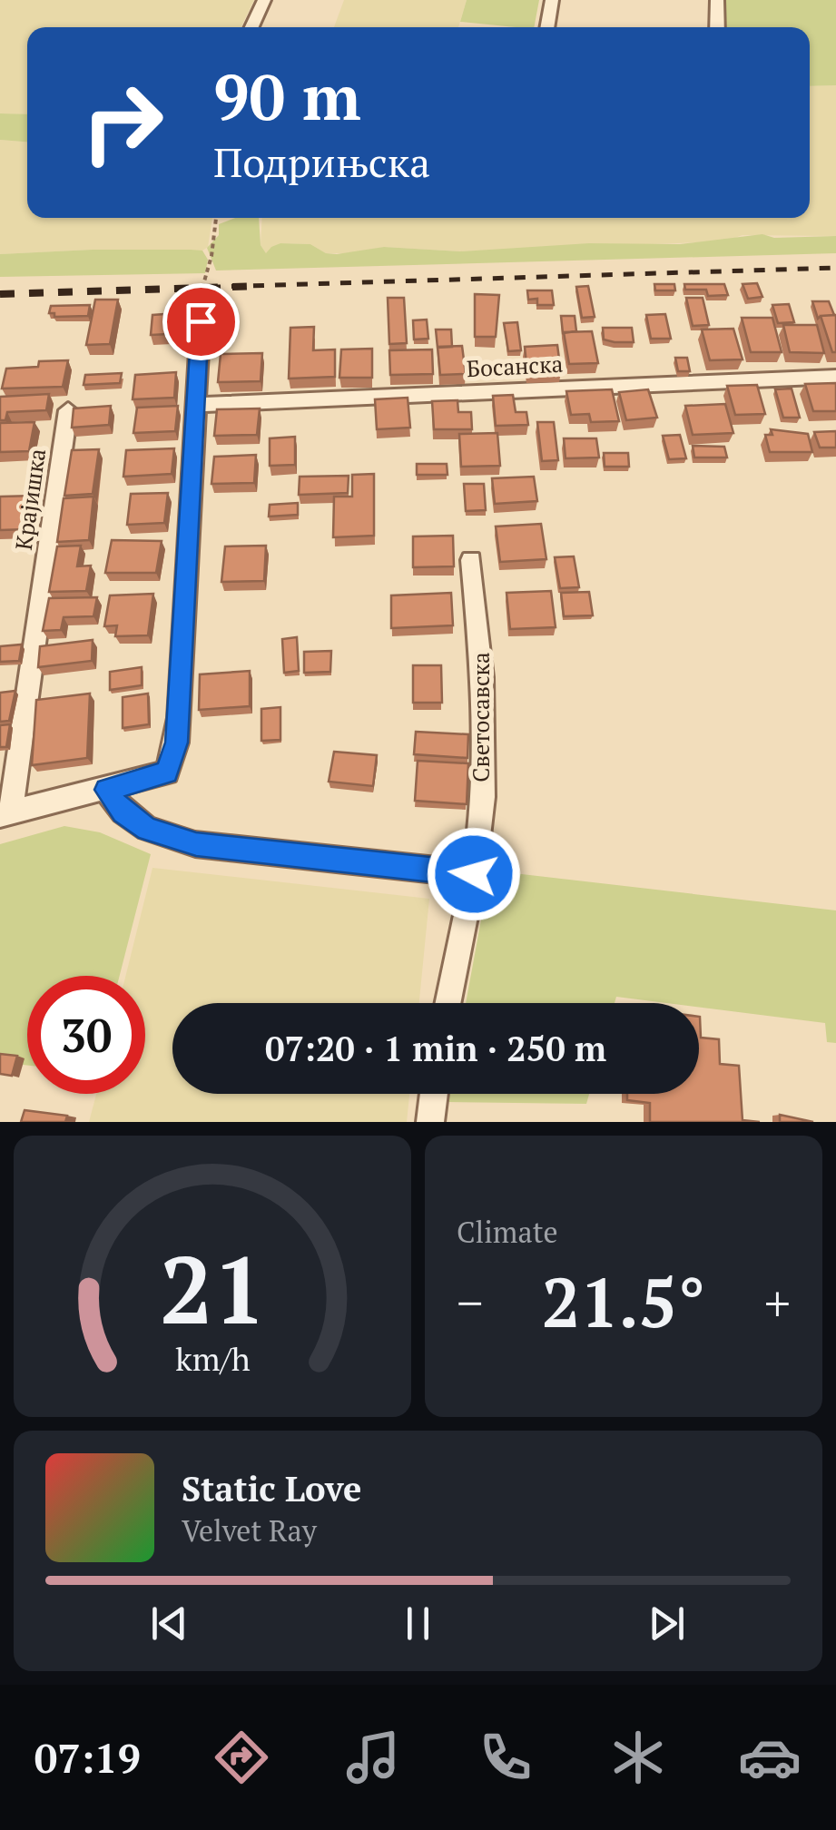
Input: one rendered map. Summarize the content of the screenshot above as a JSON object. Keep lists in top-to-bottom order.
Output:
{
  "streets": {
    "street": ["Босанска", "Крајишка", "Светосавска"]
  },
  "page": {
    "turn": ["90 m", "Подрињска"],
    "limit": "30",
    "trip": "07:20 · 1 min · 250 m",
    "tile": "Climate",
    "heat": ["−", "21.5°", "+"],
    "song": ["Static Love", "Velvet Ray"],
    "tabs": "07:19",
    "gauge": ["21", "km/h"]
  }
}
